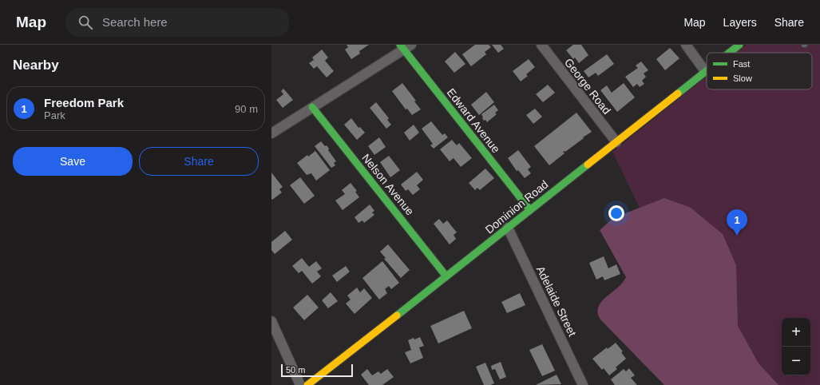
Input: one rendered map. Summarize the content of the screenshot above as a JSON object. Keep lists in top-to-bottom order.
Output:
{
  "streets": {
    "main road": ["Edward Avenue", "Nelson Avenue", "Dominion Road"],
    "street": ["George Road", "Adelaide Street"]
  },
  "crossings": [
    ["George Road", "Dominion Road"],
    ["Edward Avenue", "Dominion Road"],
    ["Nelson Avenue", "Dominion Road"],
    ["Dominion Road", "Adelaide Street"]
  ],
  "legend": ["Fast", "Slow"],
  "scale_bar": "50 m",
  "page": {
    "header": "Map",
    "search": "Search here",
    "nav": ["Map", "Layers", "Share"],
    "heading": "Nearby",
    "list": [
      {
        "mark": "1",
        "name": "Freedom Park",
        "note": "Park",
        "value": "90 m"
      }
    ],
    "buttons": ["Save", "Share"],
    "pins": "1",
    "map_buttons": ["+", "−"],
    "scale": "50 m"
  }
}
